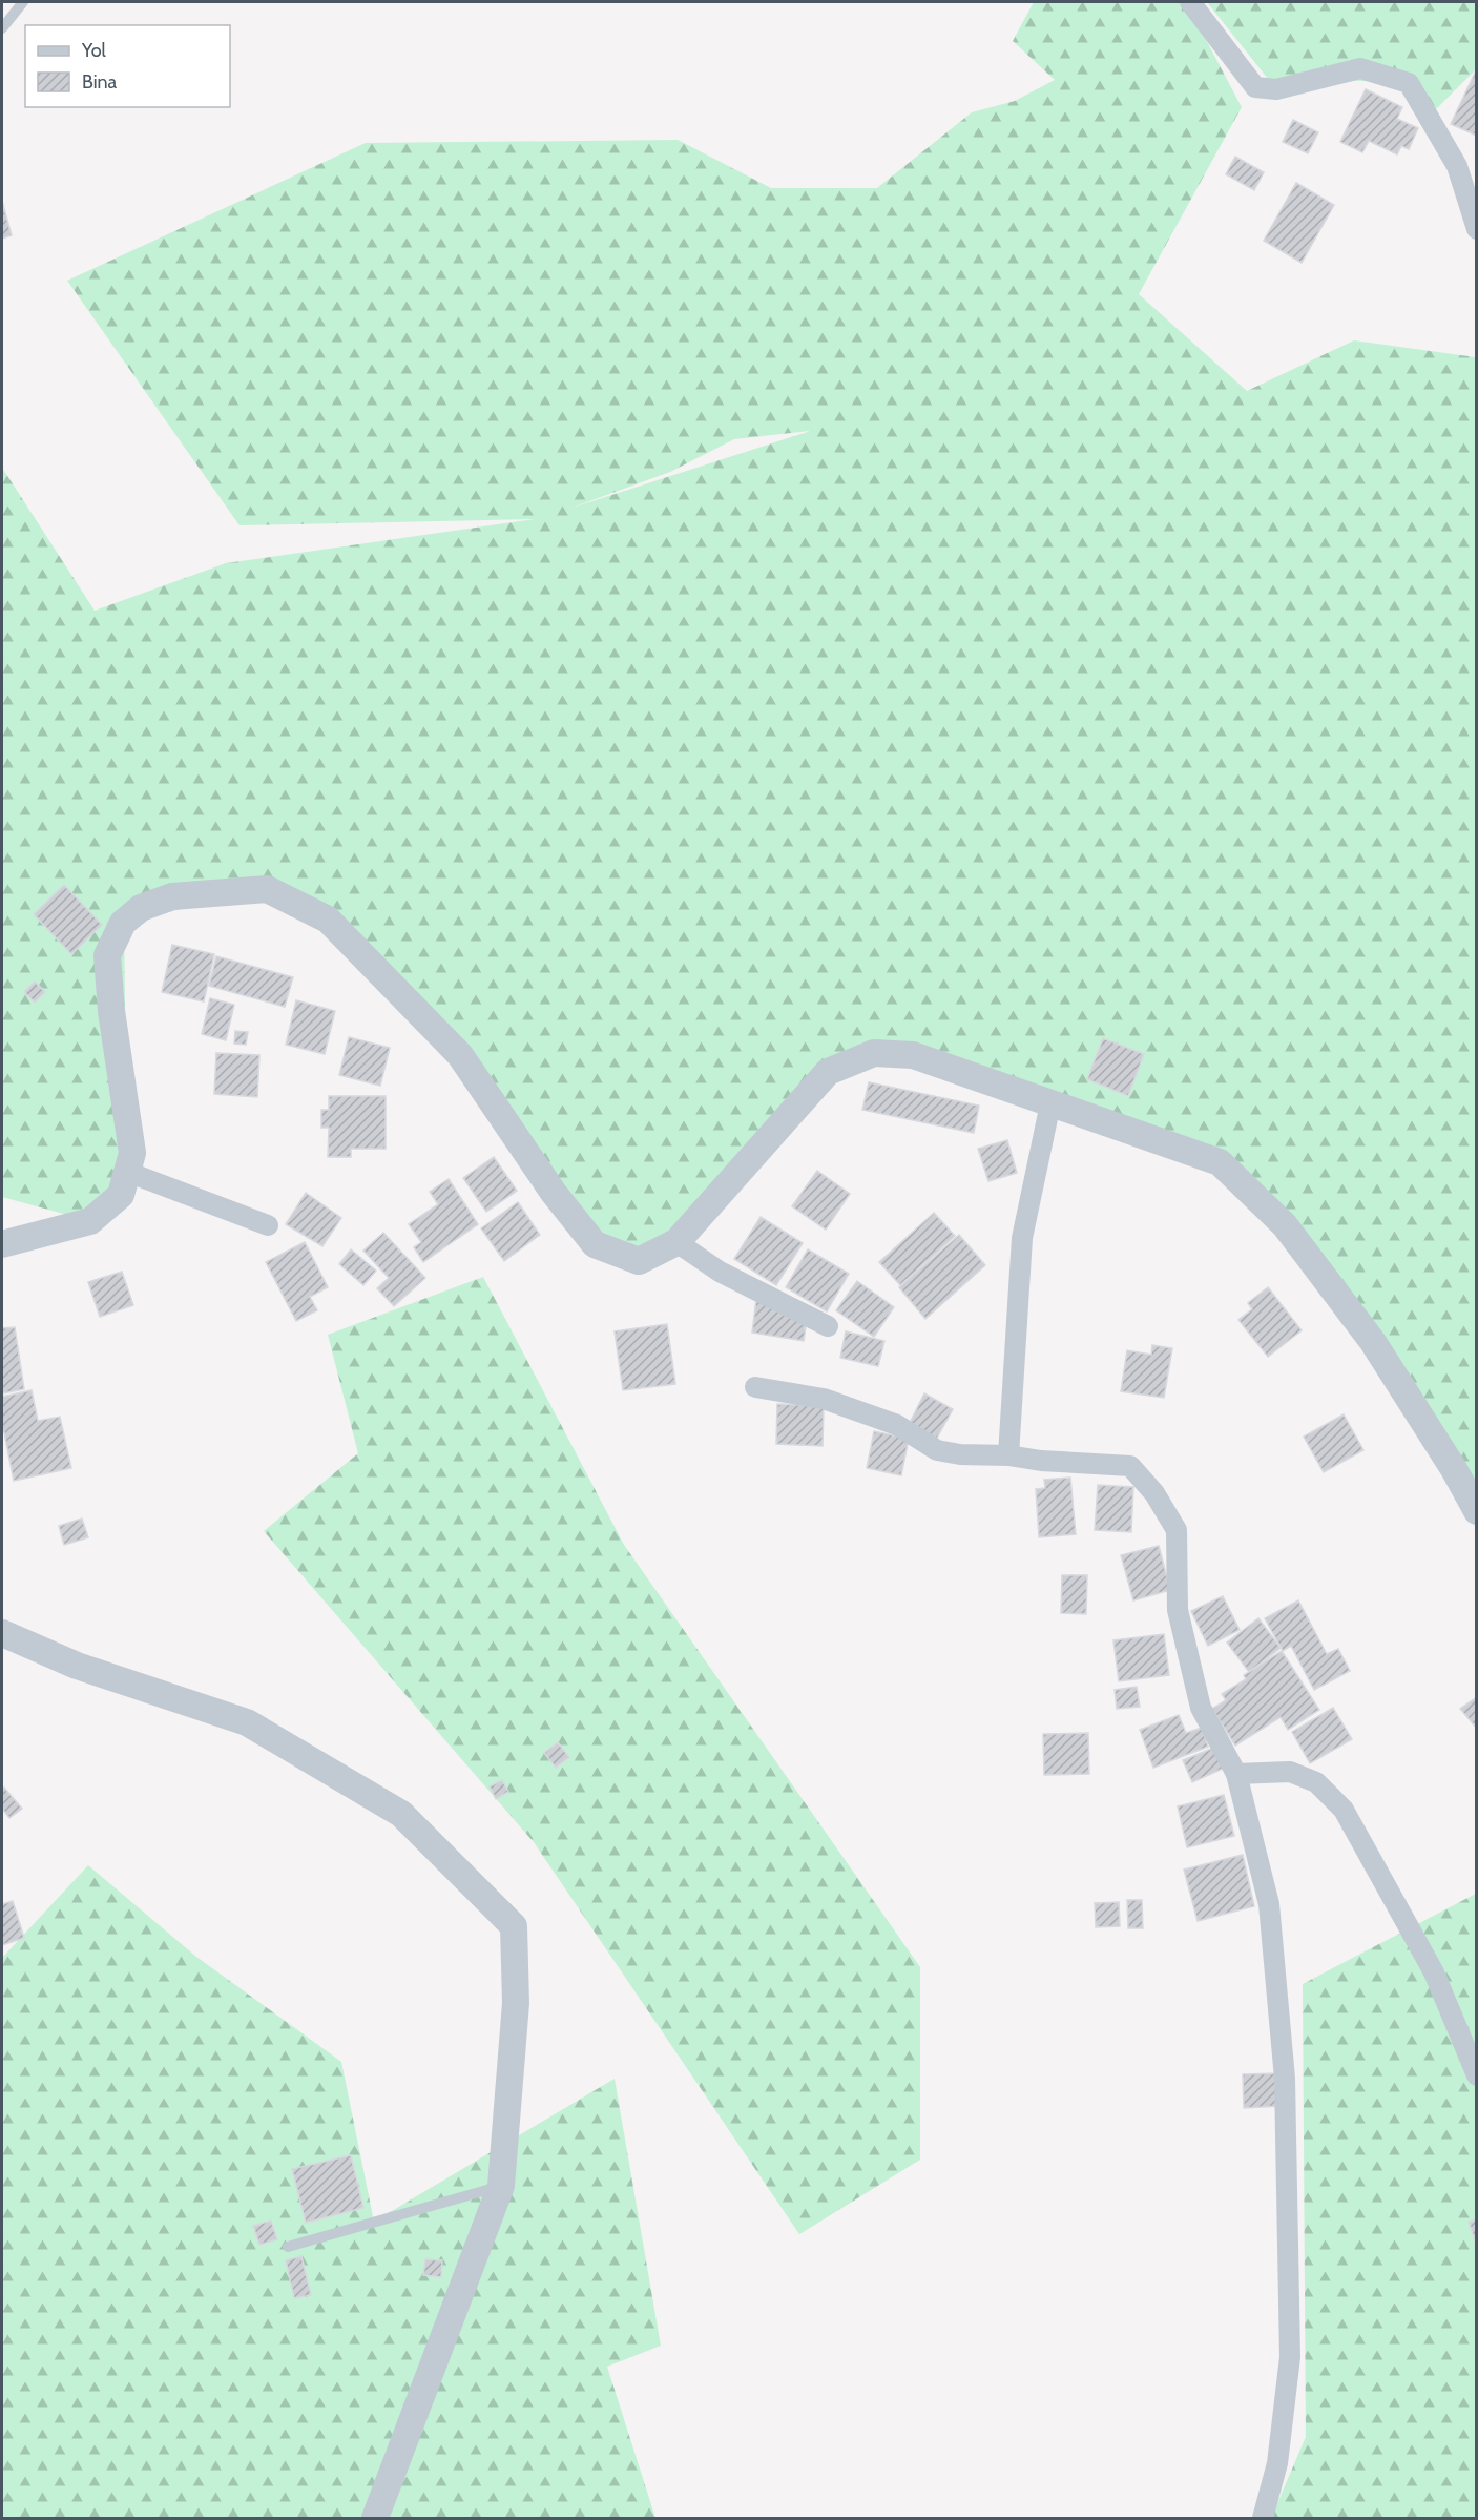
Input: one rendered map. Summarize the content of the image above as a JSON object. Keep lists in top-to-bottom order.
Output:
{
  "legend": ["Yol", "Bina"]
}
